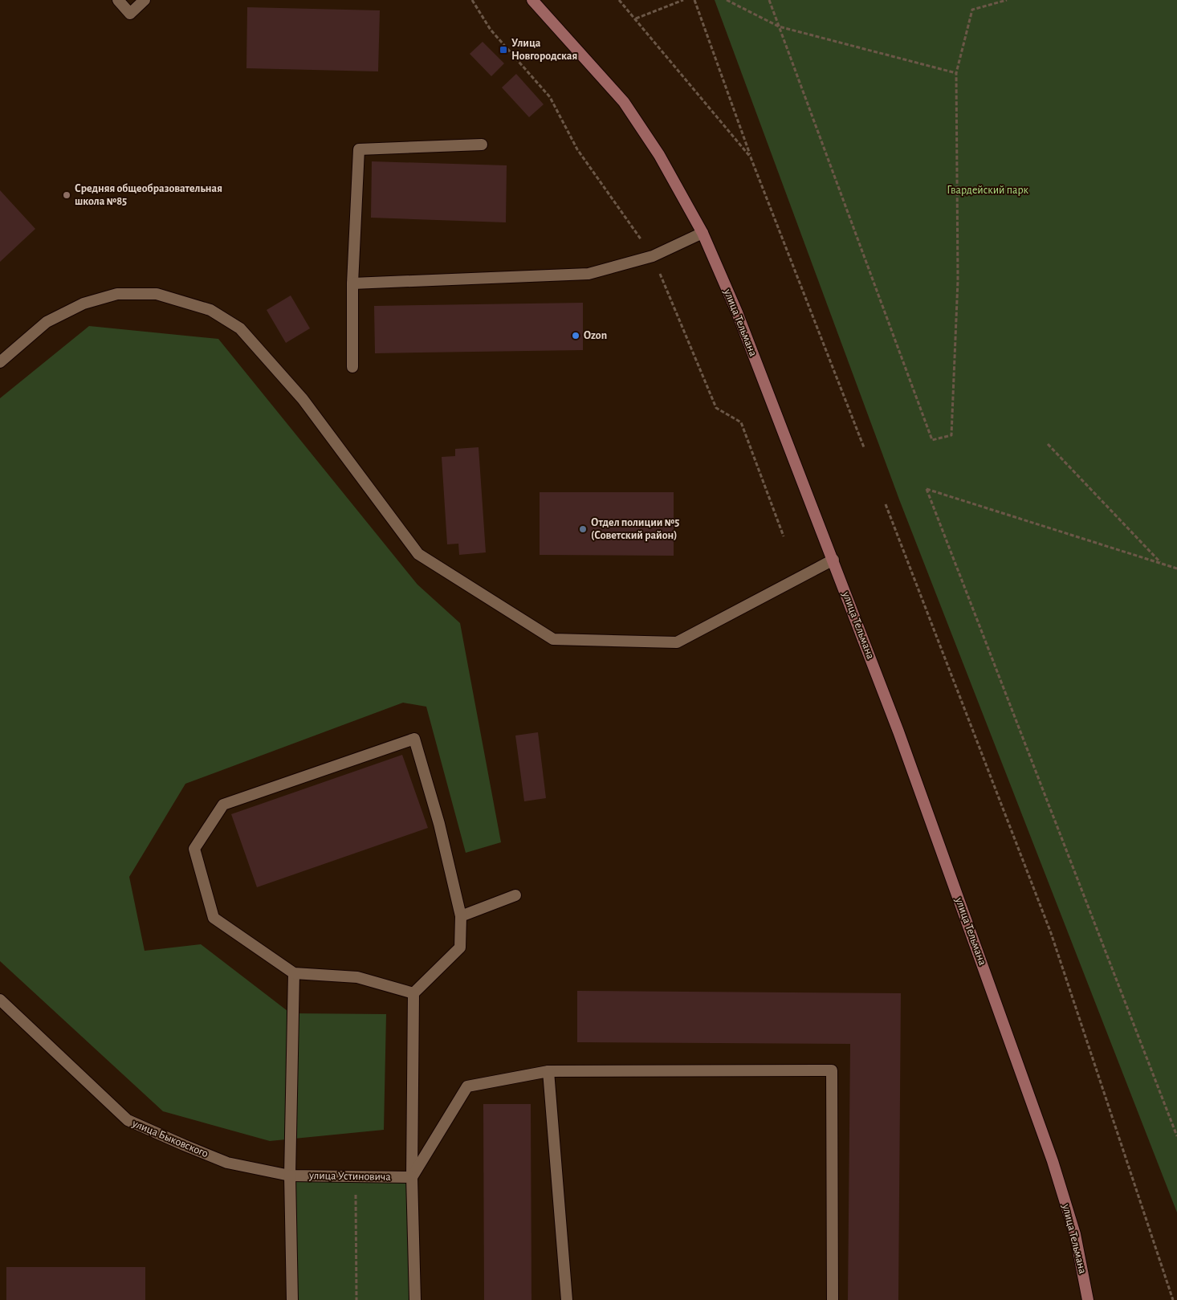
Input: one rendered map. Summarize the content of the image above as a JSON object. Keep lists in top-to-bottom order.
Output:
{
  "streets": {
    "main road": ["улица Тельмана"],
    "street": ["улица Быковского", "улица Устиновича"]
  },
  "crossings": [
    ["улица Быковского", "улица Устиновича"]
  ],
  "parks": ["Гвардейский парк"],
  "places": {
    "transit": ["Улица Новгородская"],
    "other": ["Средняя общеобразовательная школа №85", "Ozon", "Отдел полиции №5 (Советский район)"]
  }
}
